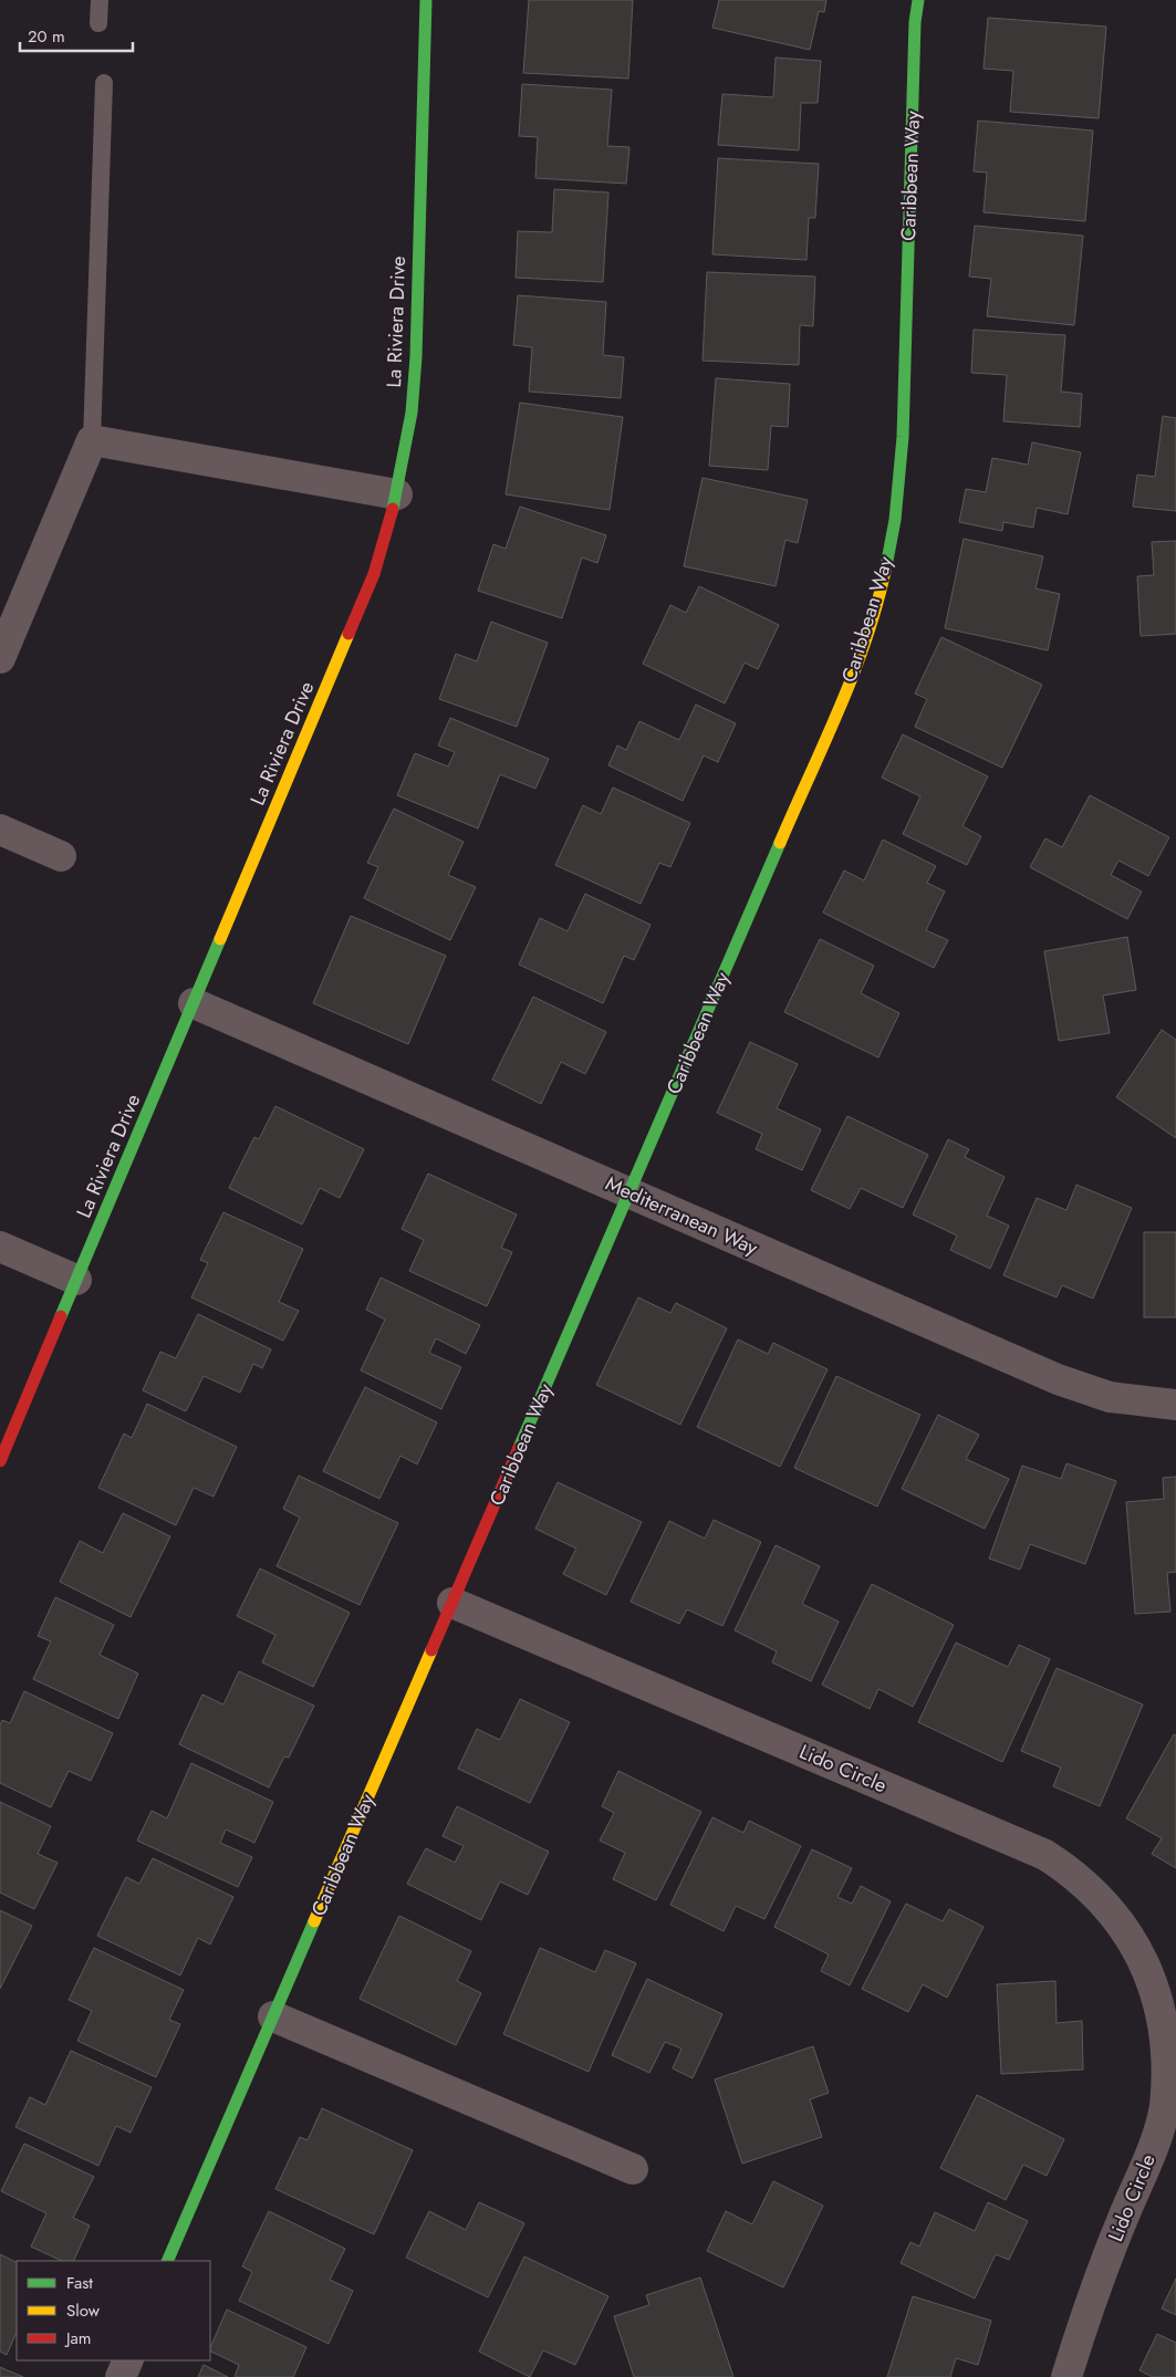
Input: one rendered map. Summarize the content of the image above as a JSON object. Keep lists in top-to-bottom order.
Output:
{
  "streets": {
    "street": [
      "Caribbean Way",
      "La Riviera Drive",
      "Mediterranean Way",
      "Lido Circle"
    ]
  },
  "crossings": [
    ["Caribbean Way", "Mediterranean Way"],
    ["Caribbean Way", "Lido Circle"],
    ["La Riviera Drive", "Mediterranean Way"]
  ],
  "legend": ["Fast", "Slow", "Jam"],
  "scale_bar": "20 m"
}
